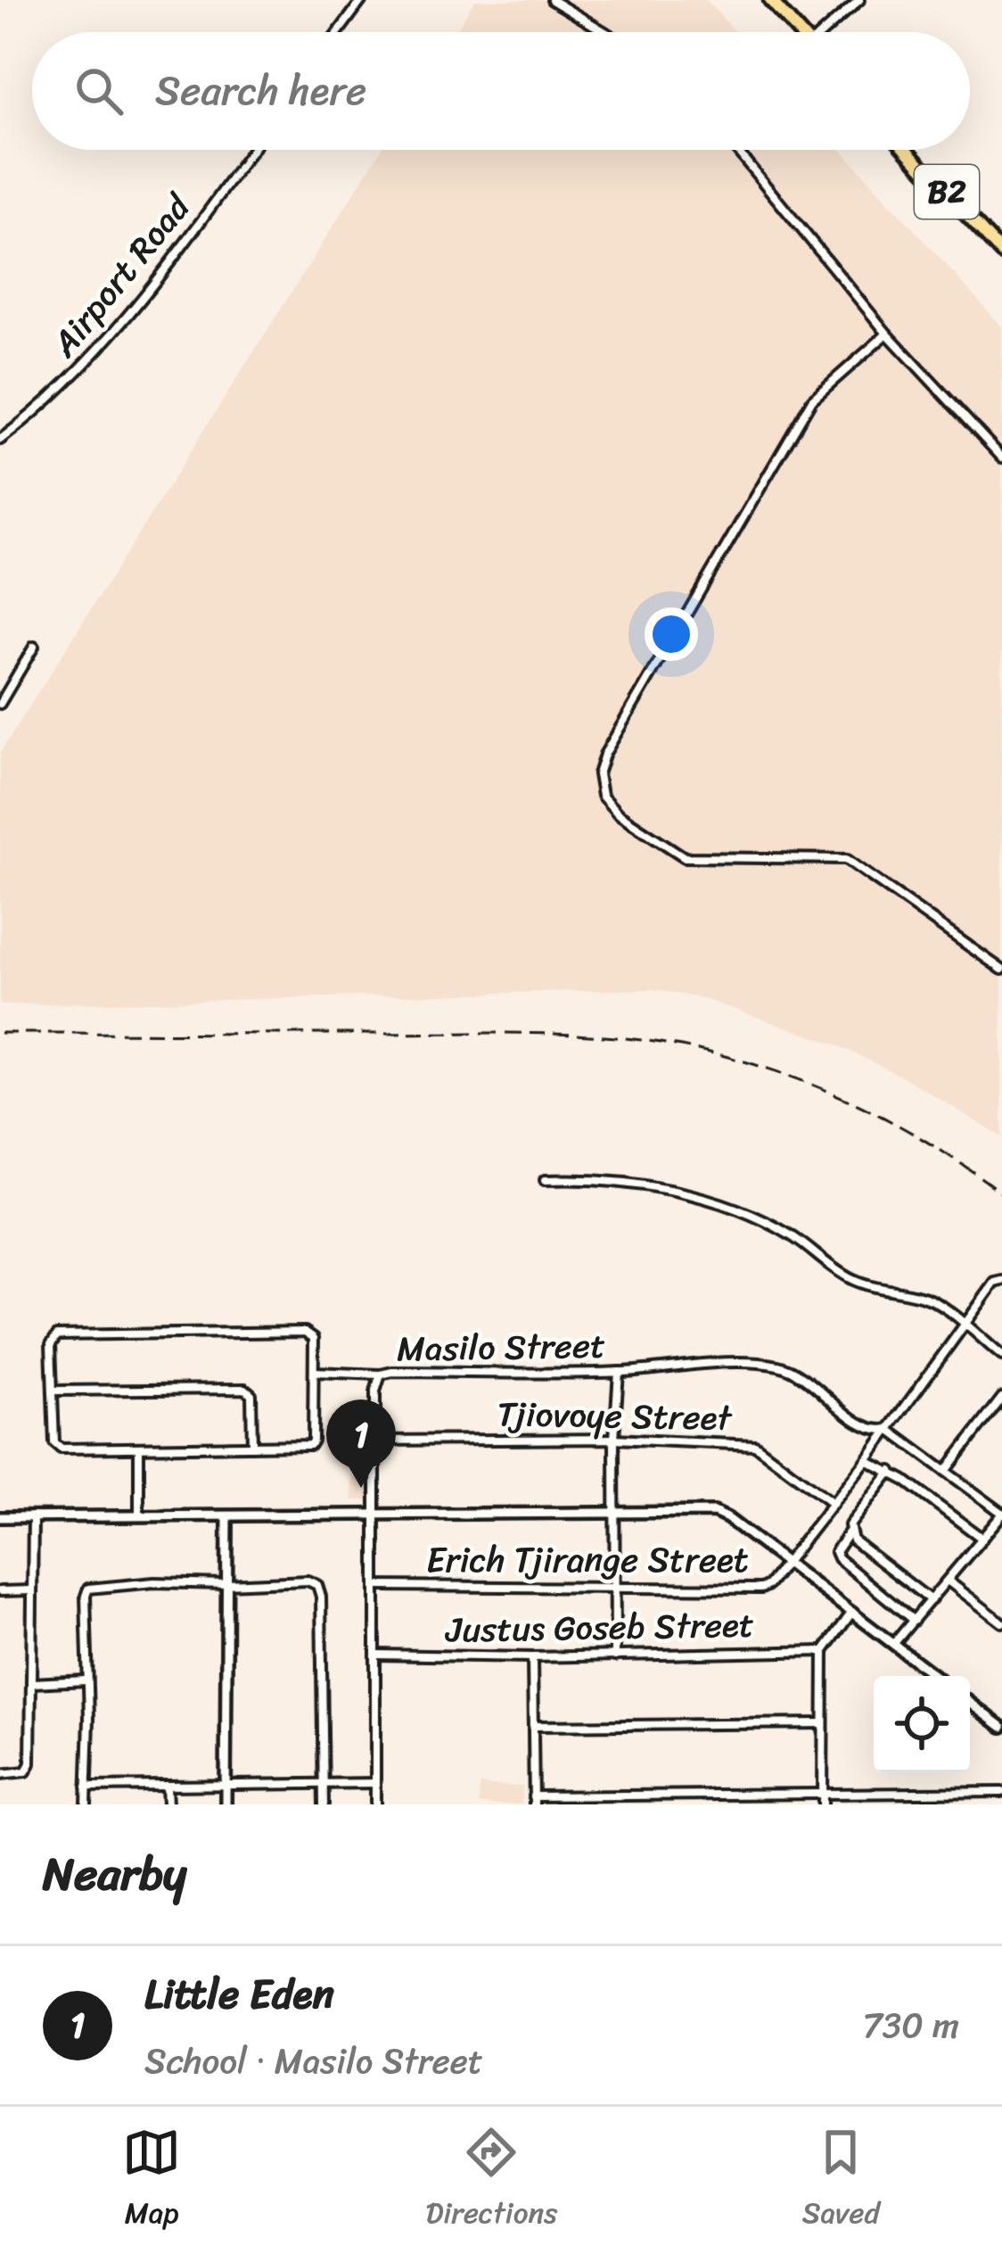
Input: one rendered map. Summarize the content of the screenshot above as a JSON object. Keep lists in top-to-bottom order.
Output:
{
  "streets": {
    "highway": ["B2"],
    "street": [
      "Airport Road",
      "Masilo Street",
      "Tjiovoye Street",
      "Erich Tjirange Street",
      "Justus Goseb Street"
    ]
  },
  "crossings": [
    ["Masilo Street", "Tjiovoye Street"],
    ["Masilo Street", "Erich Tjirange Street"],
    ["Masilo Street", "Justus Goseb Street"]
  ],
  "page": {
    "search": "Search here",
    "pins": "1",
    "heading": "Nearby",
    "list": [
      {
        "mark": "1",
        "name": "Little Eden",
        "note": "School · Masilo Street",
        "value": "730 m"
      }
    ],
    "nav": ["Map", "Directions", "Saved"]
  }
}
